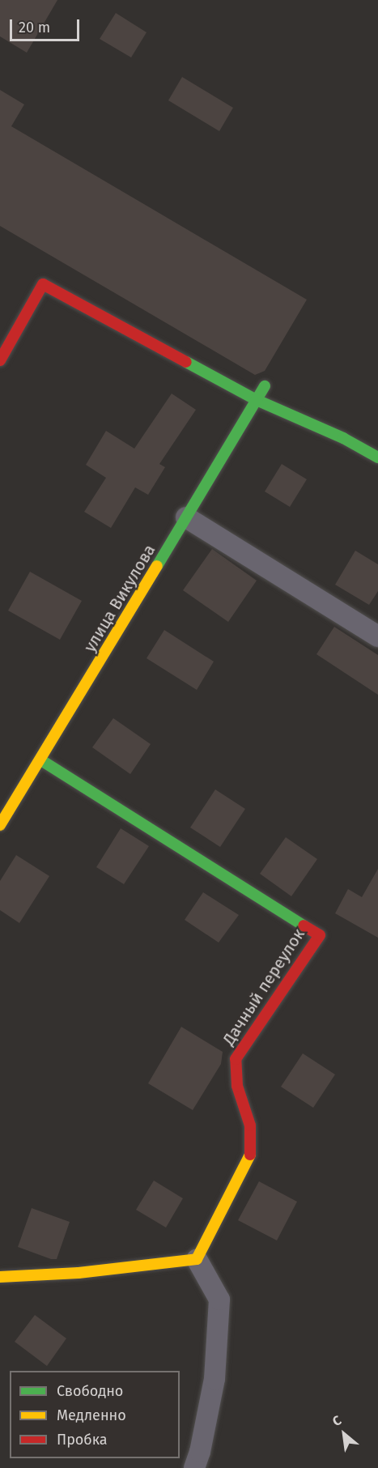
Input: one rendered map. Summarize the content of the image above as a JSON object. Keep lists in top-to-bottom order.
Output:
{
  "streets": {
    "street": ["улица Викулова", "Дачный переулок"]
  },
  "crossings": [
    ["улица Викулова", "Дачный переулок"]
  ],
  "legend": ["Свободно", "Медленно", "Пробка"],
  "scale_bar": "20 m",
  "north": "top left"
}
